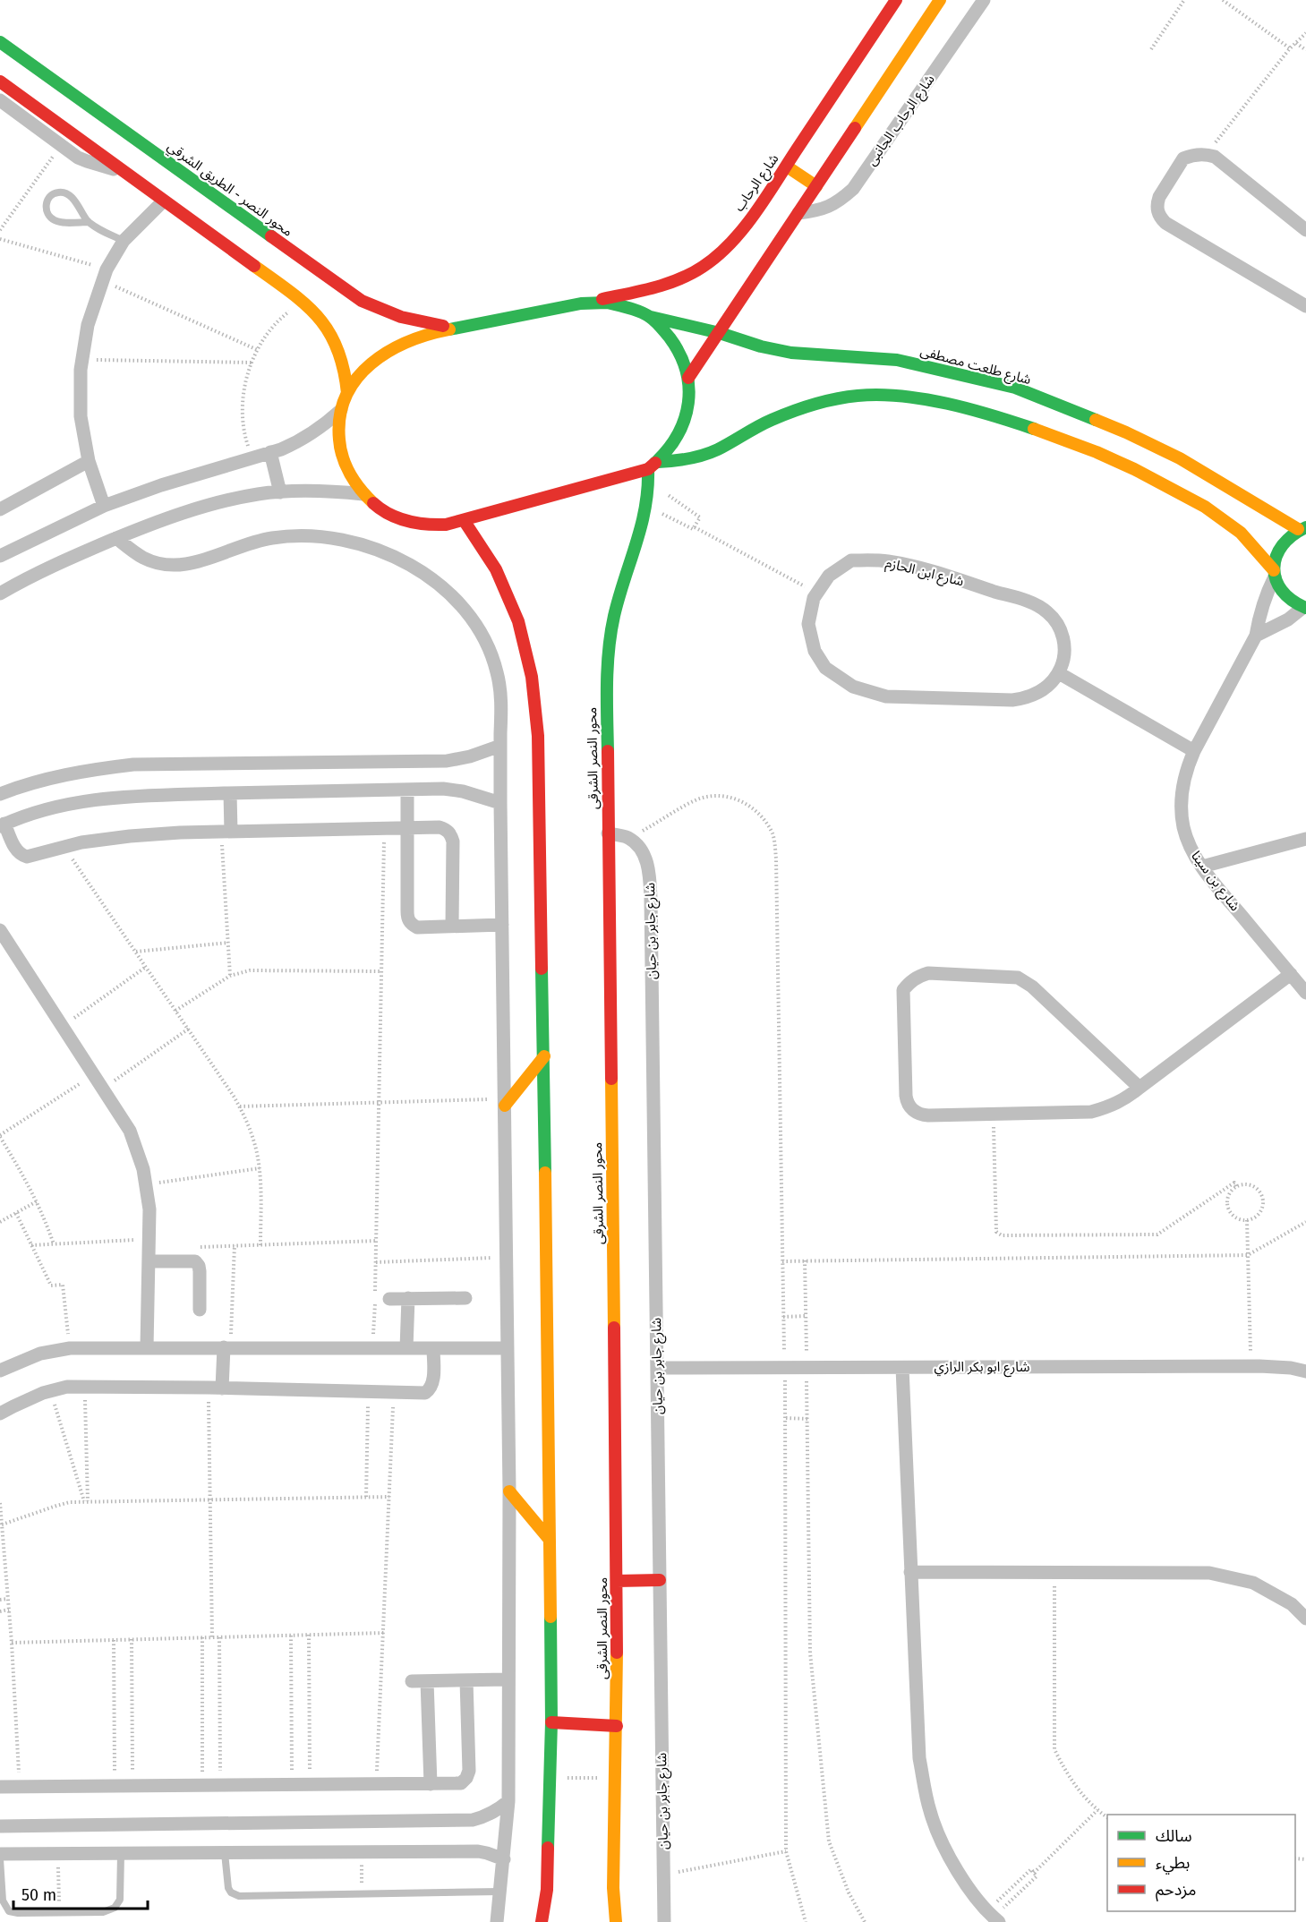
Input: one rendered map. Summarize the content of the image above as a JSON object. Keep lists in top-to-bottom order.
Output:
{
  "streets": {
    "street": [
      "شارع الرحاب الجانبى",
      "شارع الرحاب",
      "محور النصر - الطريق الشرقي",
      "شارع طلعت مصطفى",
      "شارع ابن الحازم",
      "محور النصر الشرقى",
      "شارع بن سينا",
      "شارع جابر بن حيان",
      "شارع ابو بكر الرازي"
    ]
  },
  "crossings": [
    ["شارع الرحاب", "شارع طلعت مصطفى"],
    ["شارع جابر بن حيان", "شارع ابو بكر الرازي"]
  ],
  "legend": ["سالك", "بطيء", "مزدحم"],
  "scale_bar": "50 m"
}
